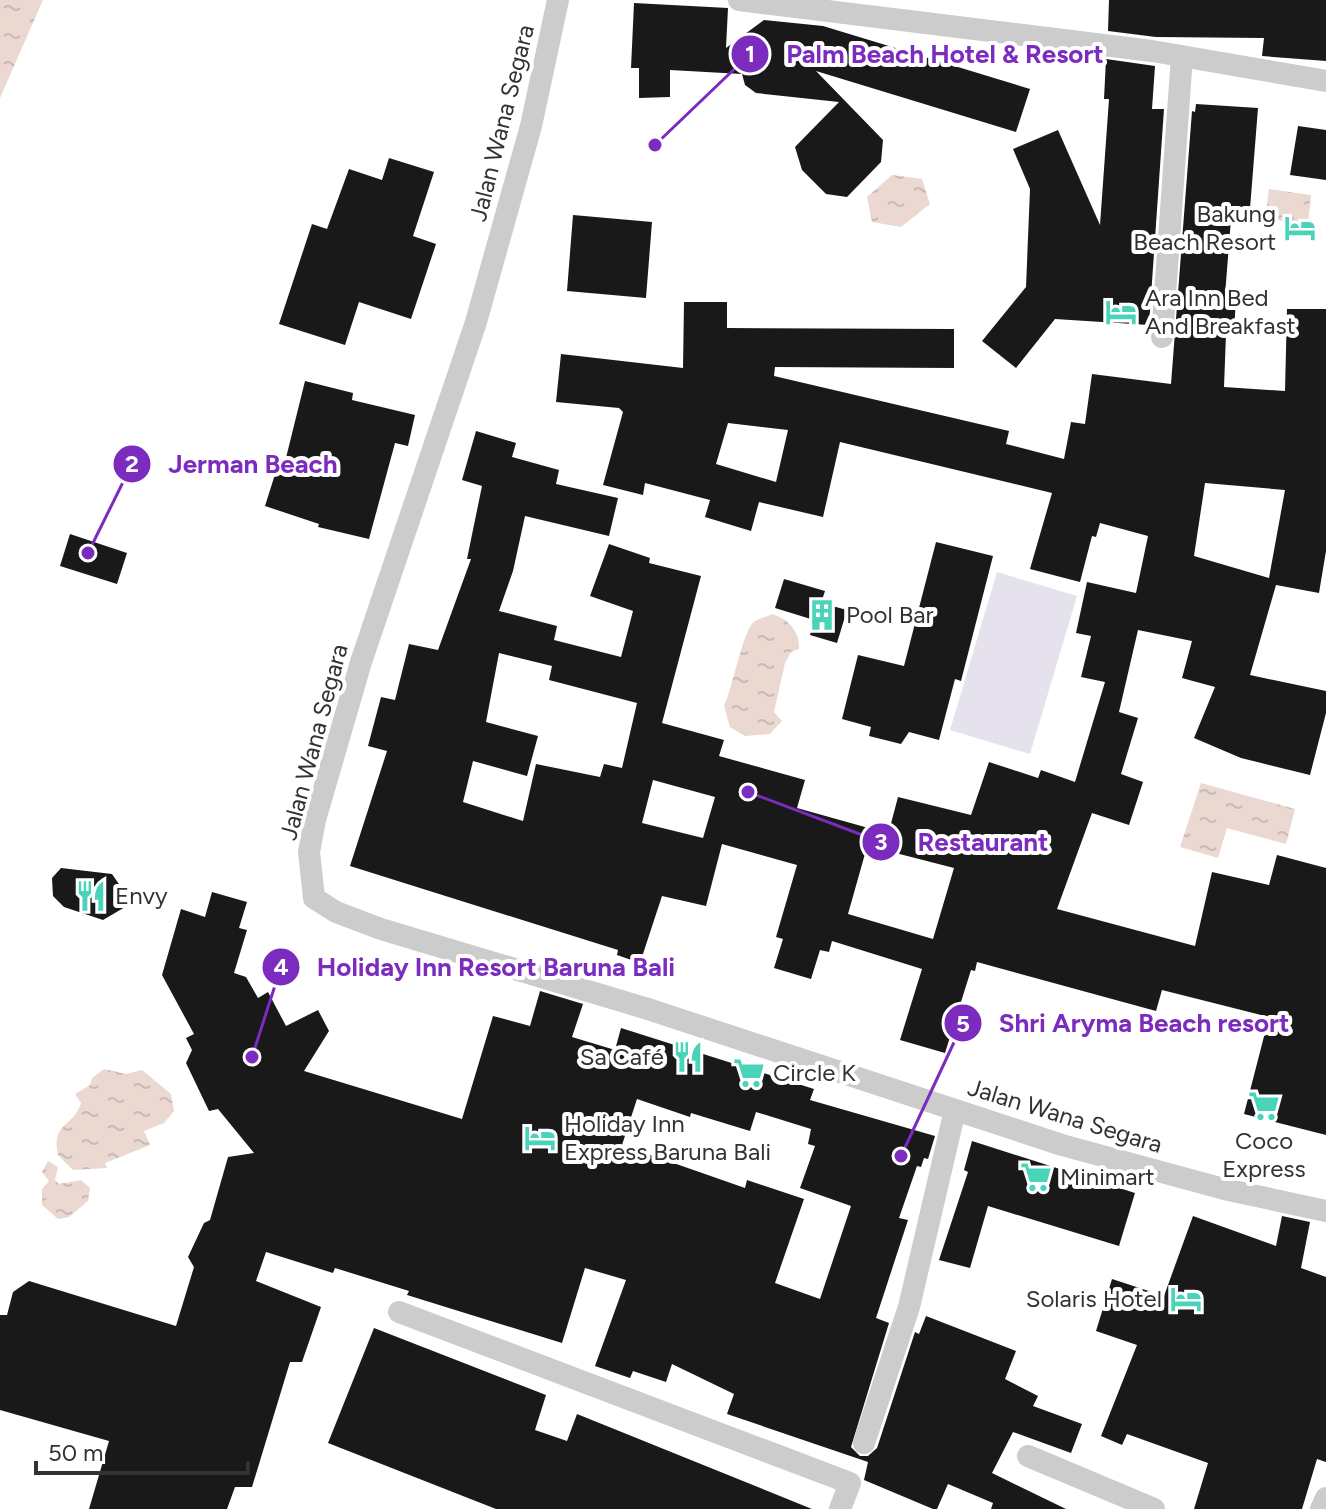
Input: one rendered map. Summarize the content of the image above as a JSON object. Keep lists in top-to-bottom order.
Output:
{
  "streets": {
    "street": ["Jalan Wana Segara"]
  },
  "places": {
    "other": [
      "Palm Beach Hotel & Resort",
      "Jerman Beach",
      "Restaurant",
      "Holiday Inn Resort Baruna Bali",
      "Shri Aryma Beach resort"
    ],
    "hotel": [
      "Bakung Beach Resort",
      "Ara Inn Bed And Breakfast",
      "Holiday Inn Express Baruna Bali",
      "Solaris Hotel"
    ],
    "building": ["Pool Bar"],
    "restaurant": ["Envy", "Sa Café"],
    "supermarket": ["Circle K", "Coco Express", "Minimart"]
  },
  "scale_bar": "50 m"
}
